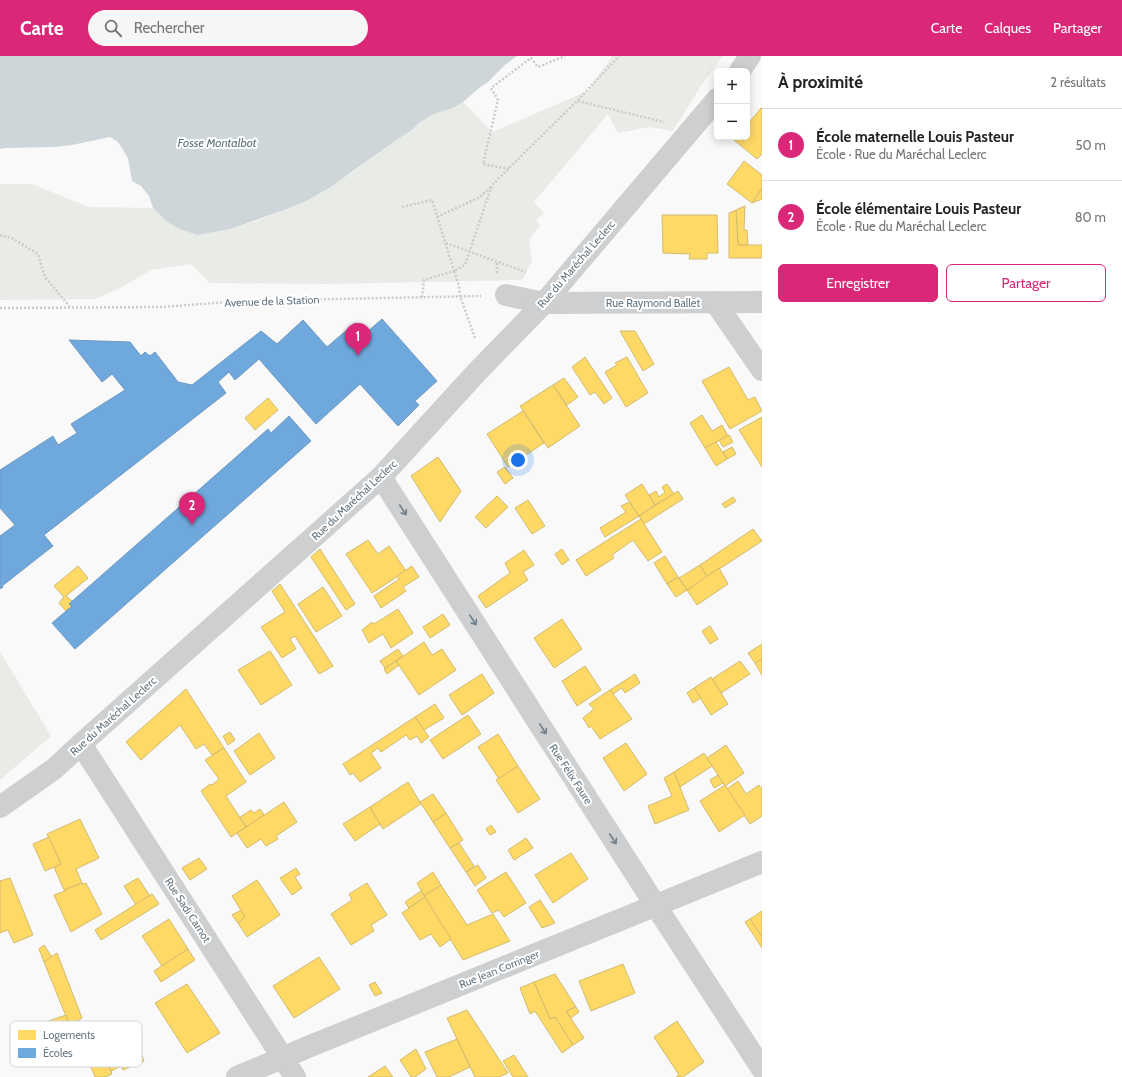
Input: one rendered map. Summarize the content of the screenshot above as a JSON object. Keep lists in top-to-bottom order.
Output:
{
  "streets": {
    "street": [
      "Rue du Maréchal Leclerc",
      "Rue Raymond Ballet",
      "Rue Félix Faure",
      "Rue Sadi Carnot",
      "Rue Jean Corringer"
    ],
    "path": ["Avenue de la Station"]
  },
  "crossings": [
    ["Rue du Maréchal Leclerc", "Rue Raymond Ballet"],
    ["Rue du Maréchal Leclerc", "Rue Félix Faure"],
    ["Rue du Maréchal Leclerc", "Rue Sadi Carnot"],
    ["Rue Félix Faure", "Rue Jean Corringer"],
    ["Rue Sadi Carnot", "Rue Jean Corringer"]
  ],
  "one_way": ["Rue Félix Faure"],
  "water": ["Fosse Montalbot"],
  "legend": ["Logements", "Écoles"],
  "page": {
    "header": "Carte",
    "search": "Rechercher",
    "nav": ["Carte", "Calques", "Partager"],
    "heading": ["À proximité", "2 résultats"],
    "map_buttons": ["+", "−"],
    "list": [
      {
        "mark": "1",
        "name": "École maternelle Louis Pasteur",
        "note": "École · Rue du Maréchal Leclerc",
        "value": "50 m"
      },
      {
        "mark": "2",
        "name": "École élémentaire Louis Pasteur",
        "note": "École · Rue du Maréchal Leclerc",
        "value": "80 m"
      }
    ],
    "buttons": ["Enregistrer", "Partager"],
    "pins": ["1", "2"]
  }
}
